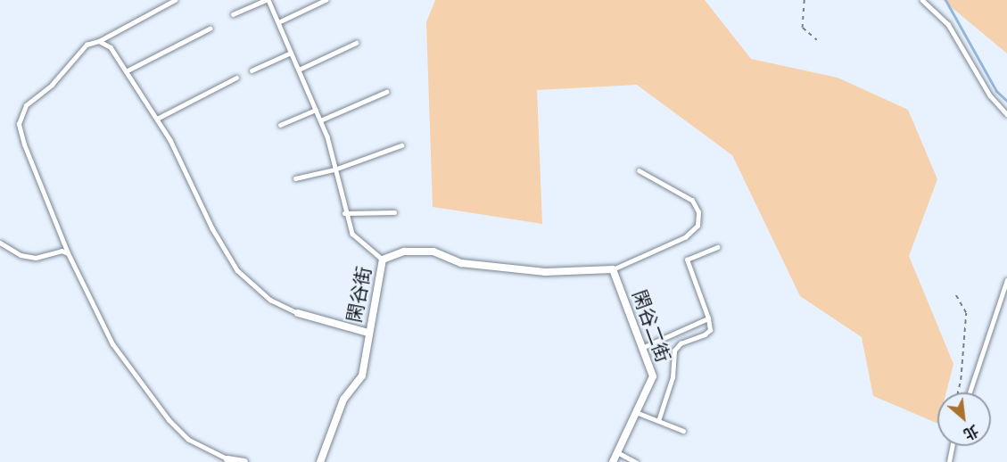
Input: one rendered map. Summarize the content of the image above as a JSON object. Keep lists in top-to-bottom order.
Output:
{
  "streets": {
    "street": ["閑谷街", "閑谷二街"]
  },
  "crossings": [
    ["閑谷街", "閑谷二街"]
  ],
  "north": "bottom right"
}
